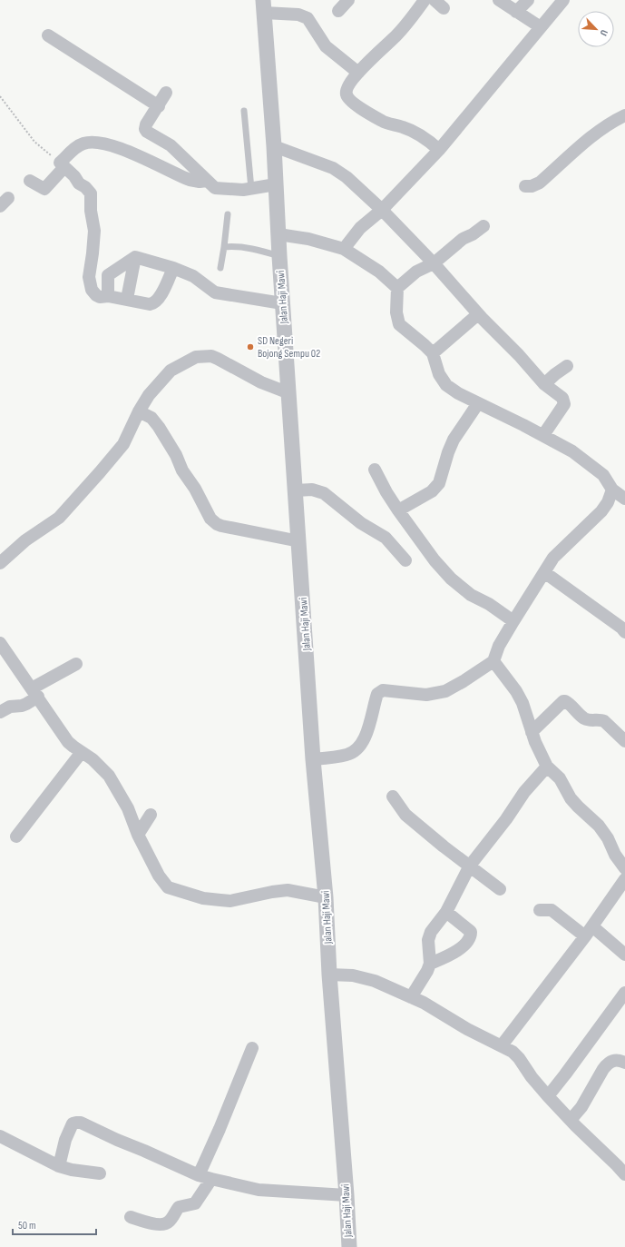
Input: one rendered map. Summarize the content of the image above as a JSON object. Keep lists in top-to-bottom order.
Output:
{
  "streets": {
    "street": ["Jalan Haji Mawi"]
  },
  "places": ["SD Negeri Bojong Sempu 02"],
  "scale_bar": "50 m",
  "north": "bottom right"
}
